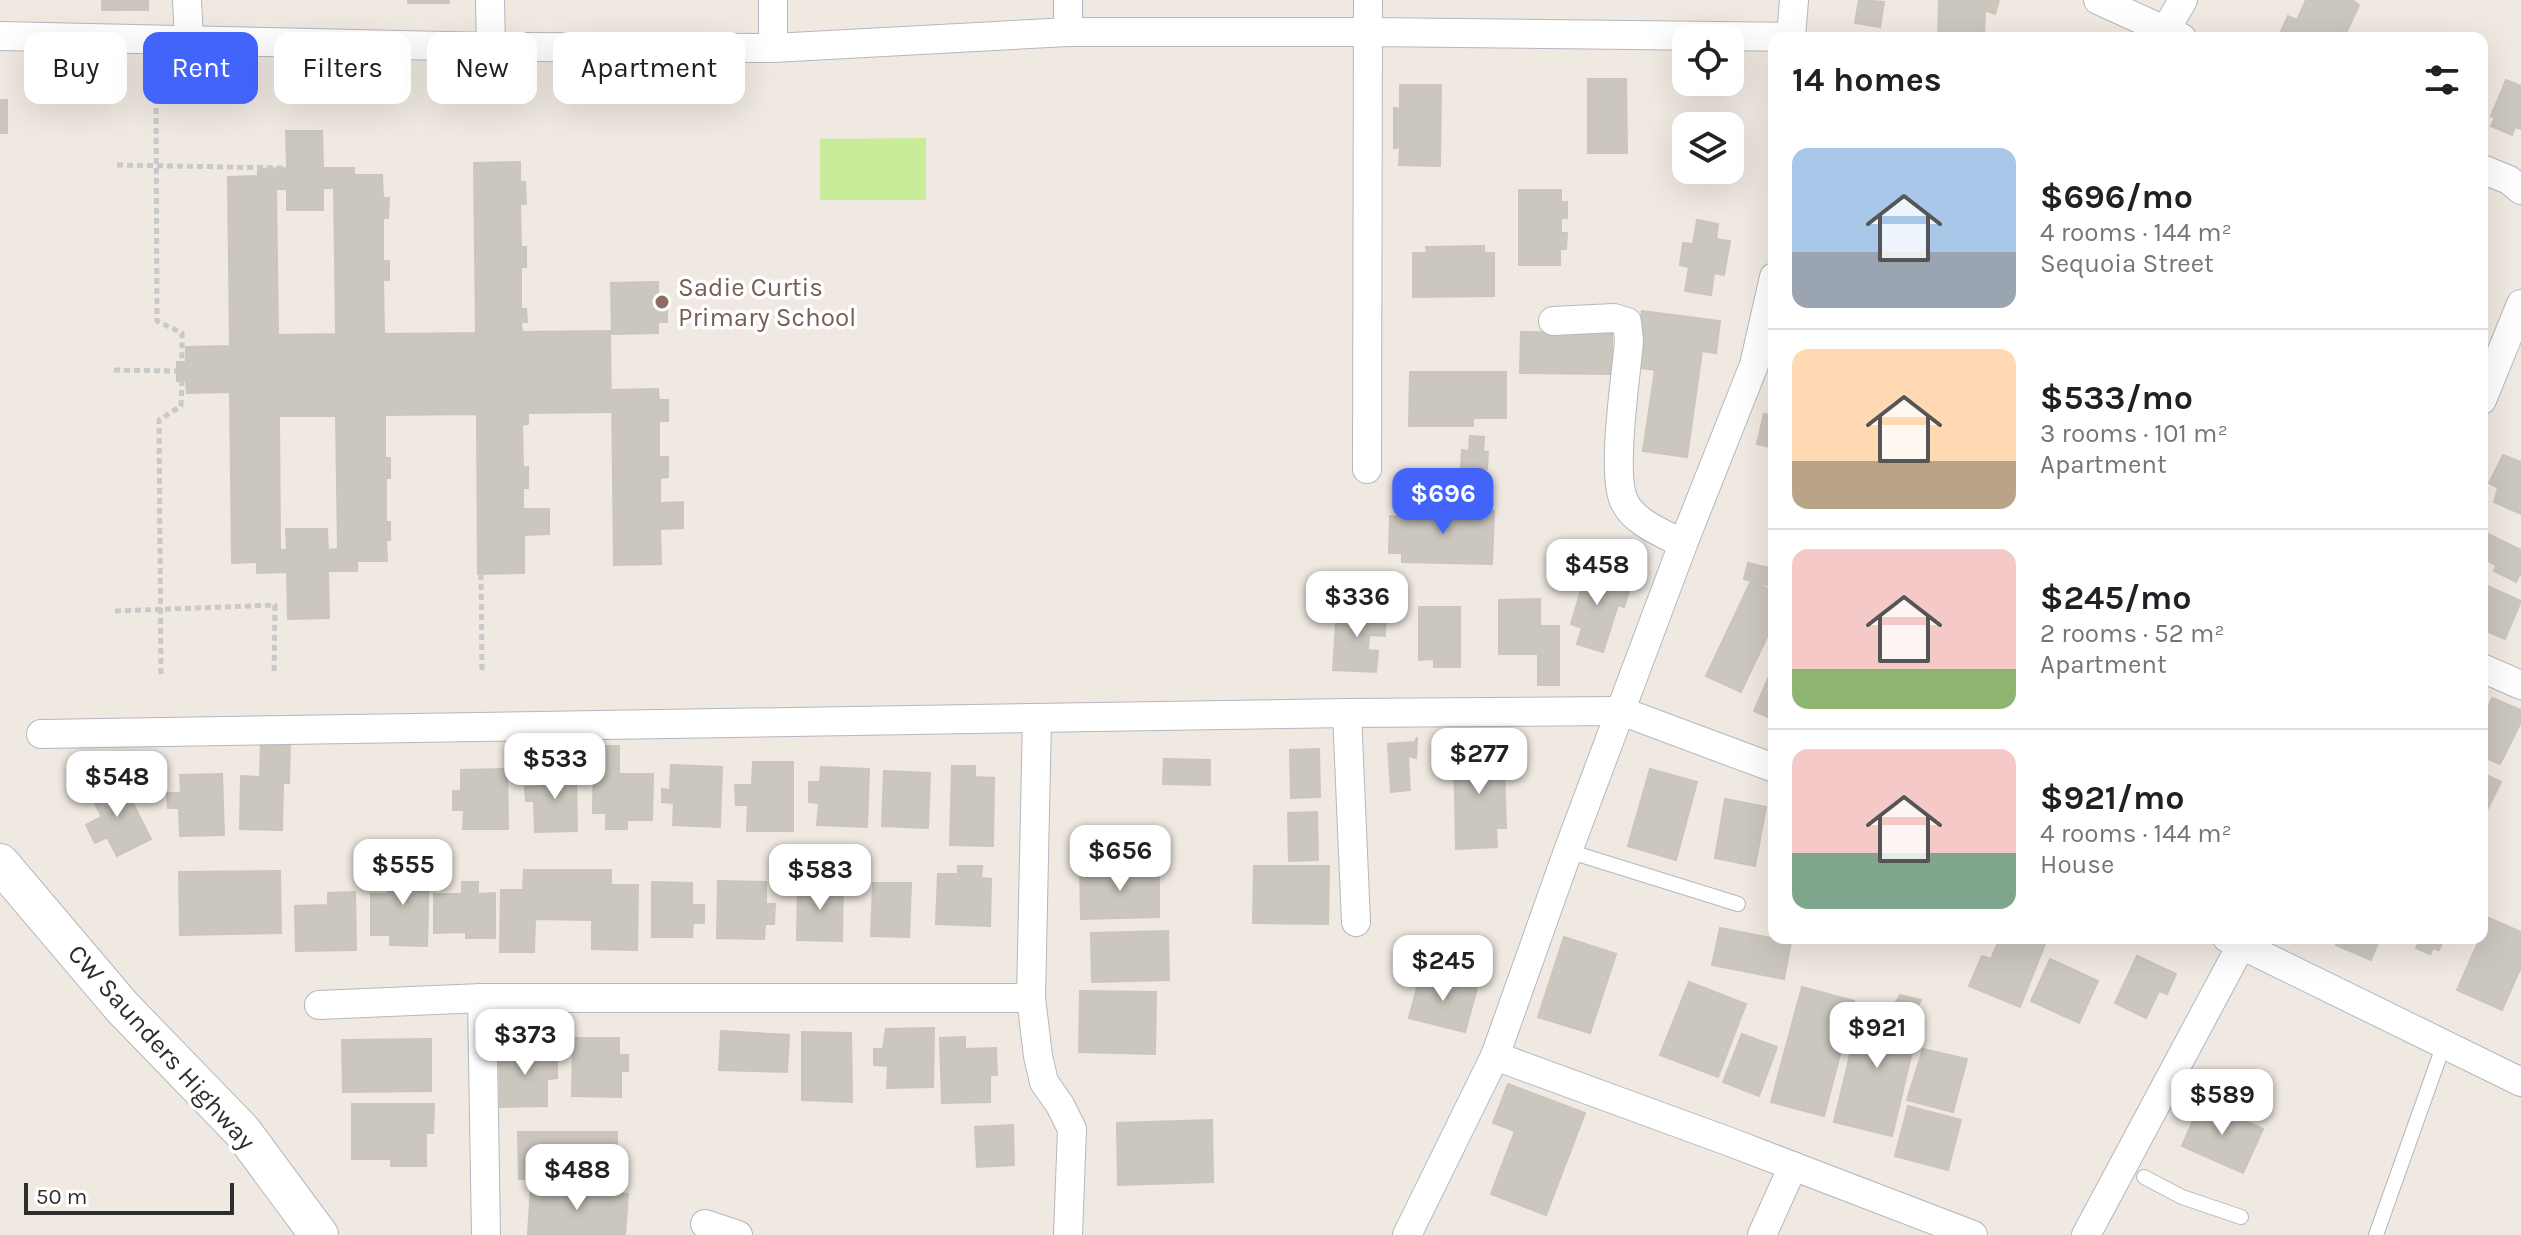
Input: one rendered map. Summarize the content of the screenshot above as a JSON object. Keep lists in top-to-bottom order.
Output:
{
  "streets": {
    "main road": ["CW Saunders Highway"]
  },
  "places": ["Sadie Curtis Primary School"],
  "scale_bar": "50 m",
  "page": {
    "chip": [
      "Buy",
      "Rent",
      "Filters",
      "New",
      "Apartment"
    ],
    "heading": "14 homes",
    "list": [
      {
        "name": "$696/mo",
        "note": "4 rooms · 144 m² · Sequoia Street"
      },
      {
        "name": "$533/mo",
        "note": "3 rooms · 101 m² · Apartment"
      },
      {
        "name": "$245/mo",
        "note": "2 rooms · 52 m² · Apartment"
      },
      {
        "name": "$921/mo",
        "note": "4 rooms · 144 m² · House"
      }
    ],
    "price": [
      "$696",
      "$458",
      "$336",
      "$277",
      "$533",
      "$548",
      "$656",
      "$555",
      "$583",
      "$245",
      "$921",
      "$373",
      "$589",
      "$488"
    ],
    "scale": "50 m"
  }
}
